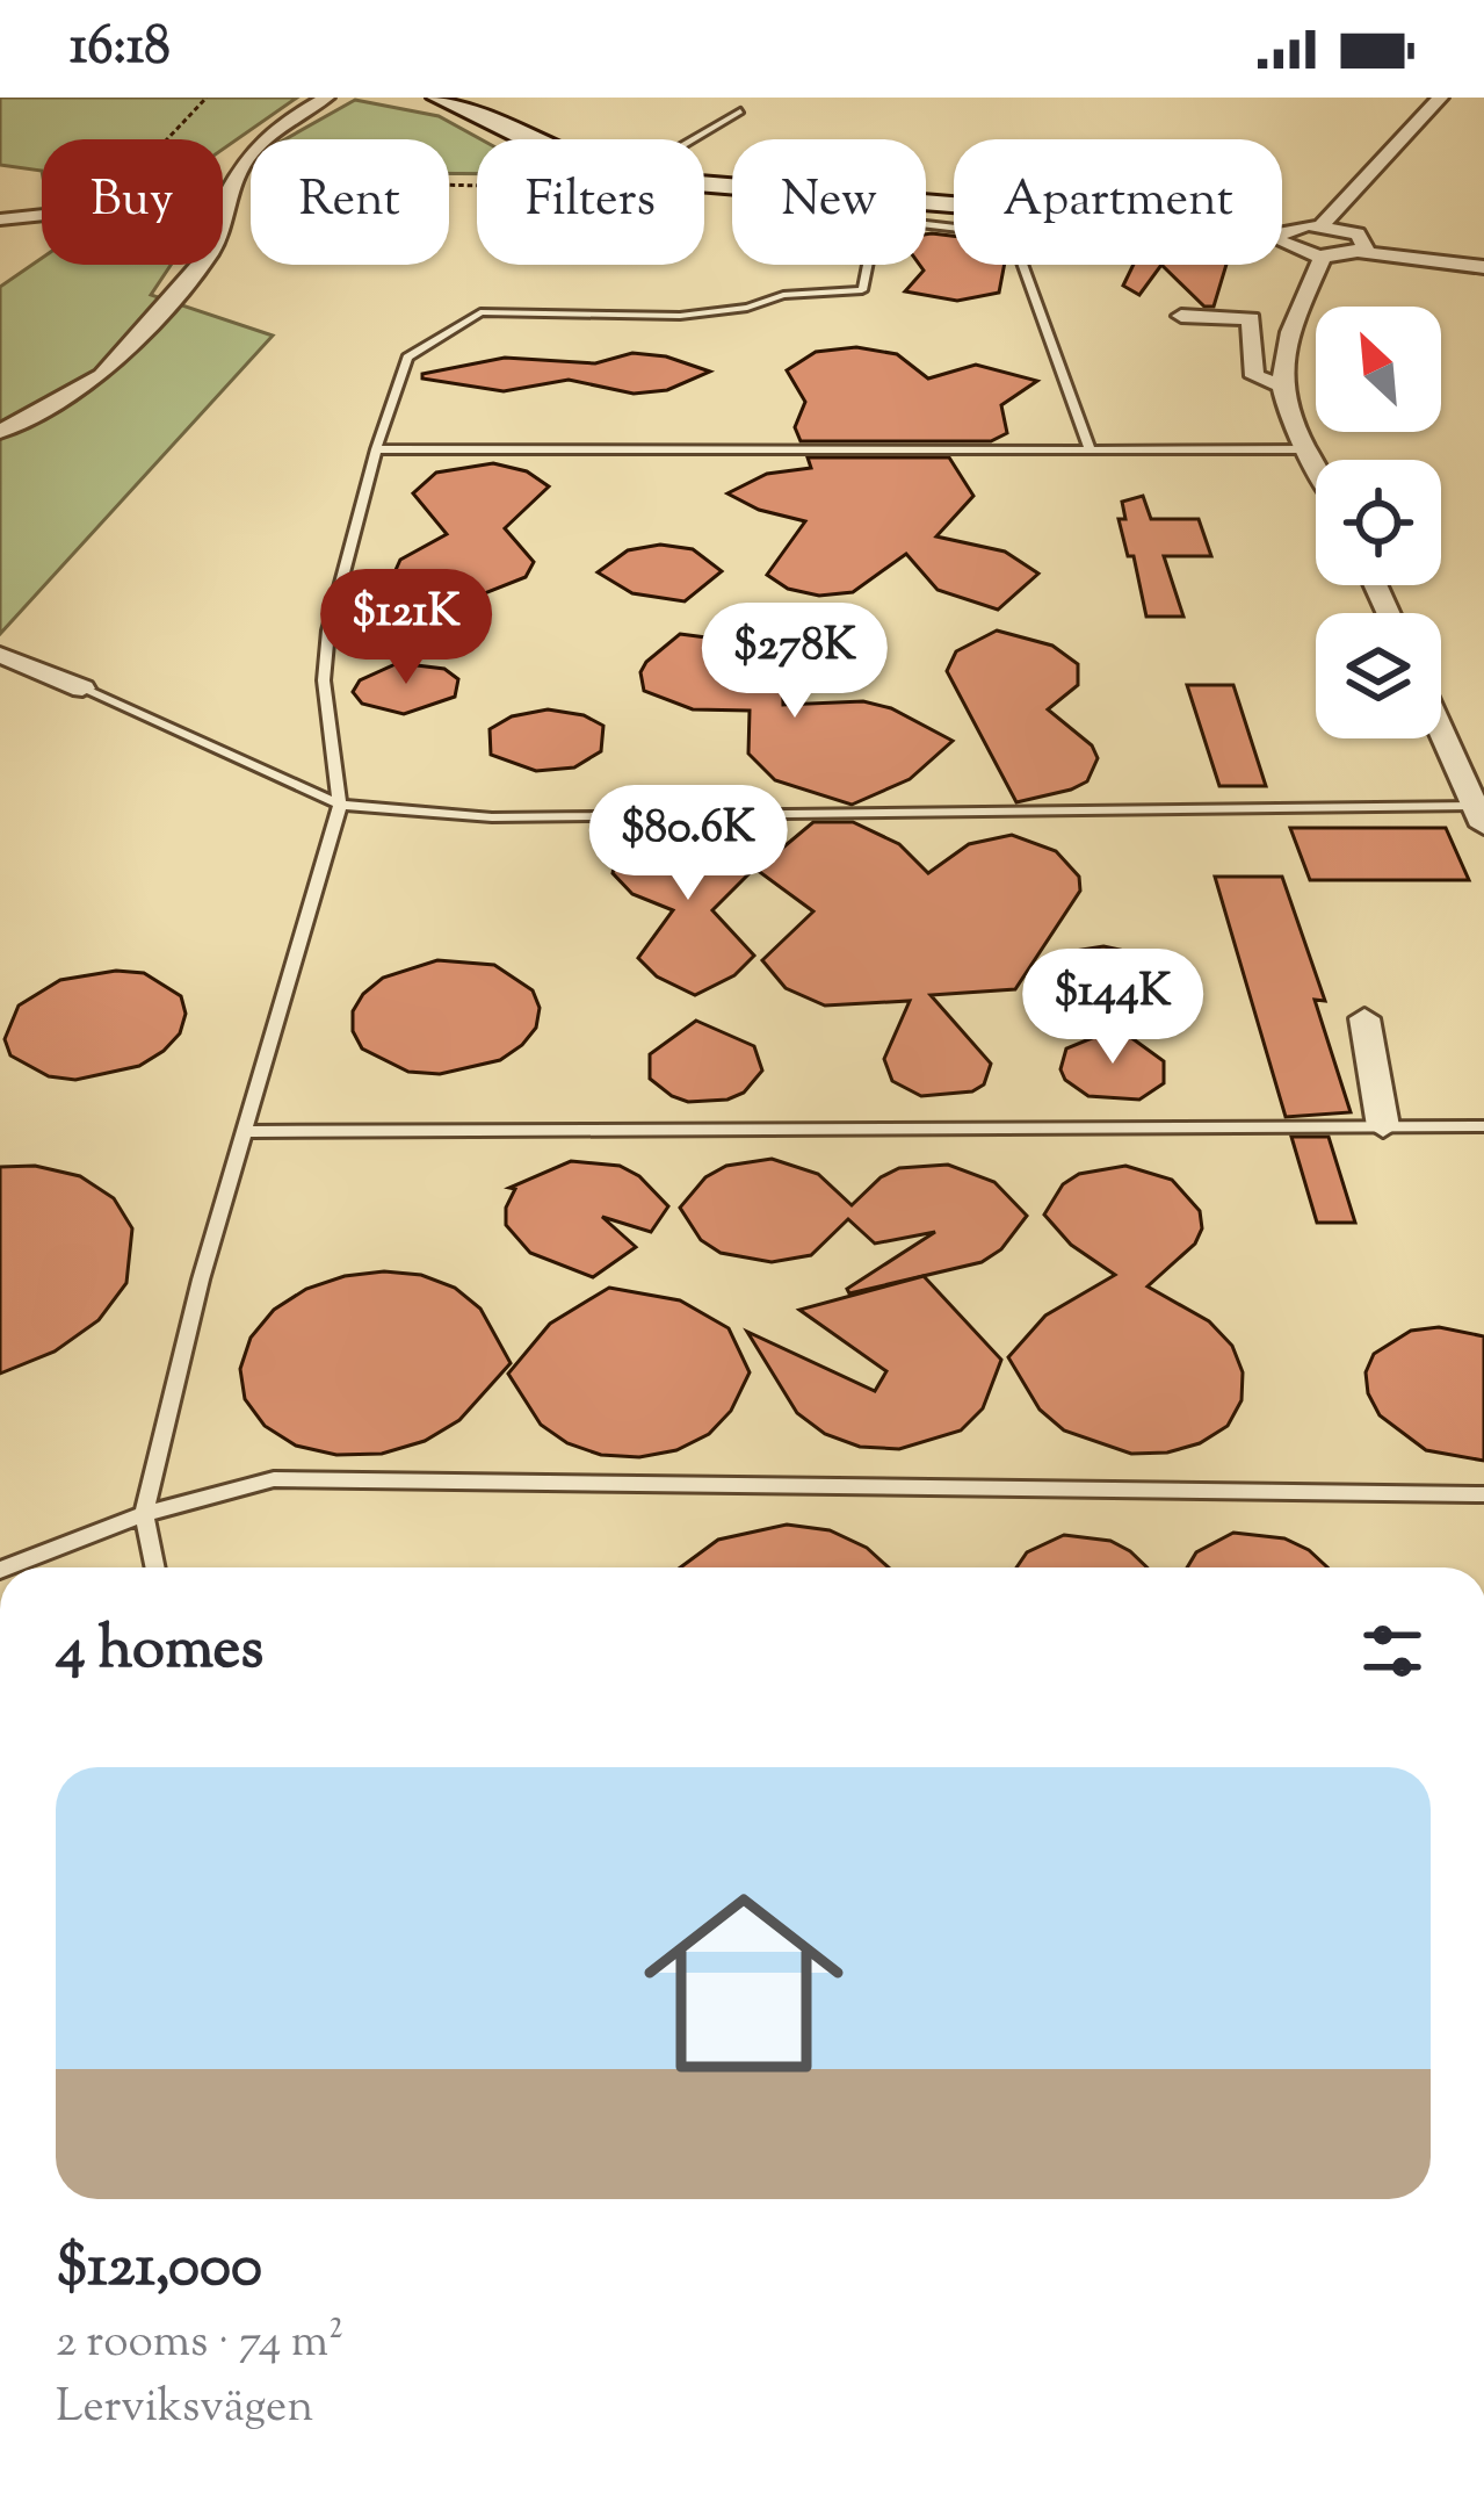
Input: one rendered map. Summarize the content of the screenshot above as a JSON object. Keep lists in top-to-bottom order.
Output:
{
  "north": "top left",
  "page": {
    "status": "16:18",
    "chip": [
      "Buy",
      "Rent",
      "Filters",
      "New",
      "Apartment"
    ],
    "price": [
      "$121K",
      "$278K",
      "$80.6K",
      "$144K"
    ],
    "heading": "4 homes",
    "list": [
      {
        "name": "$121,000",
        "note": "2 rooms · 74 m² · Lerviksvägen"
      }
    ]
  }
}
